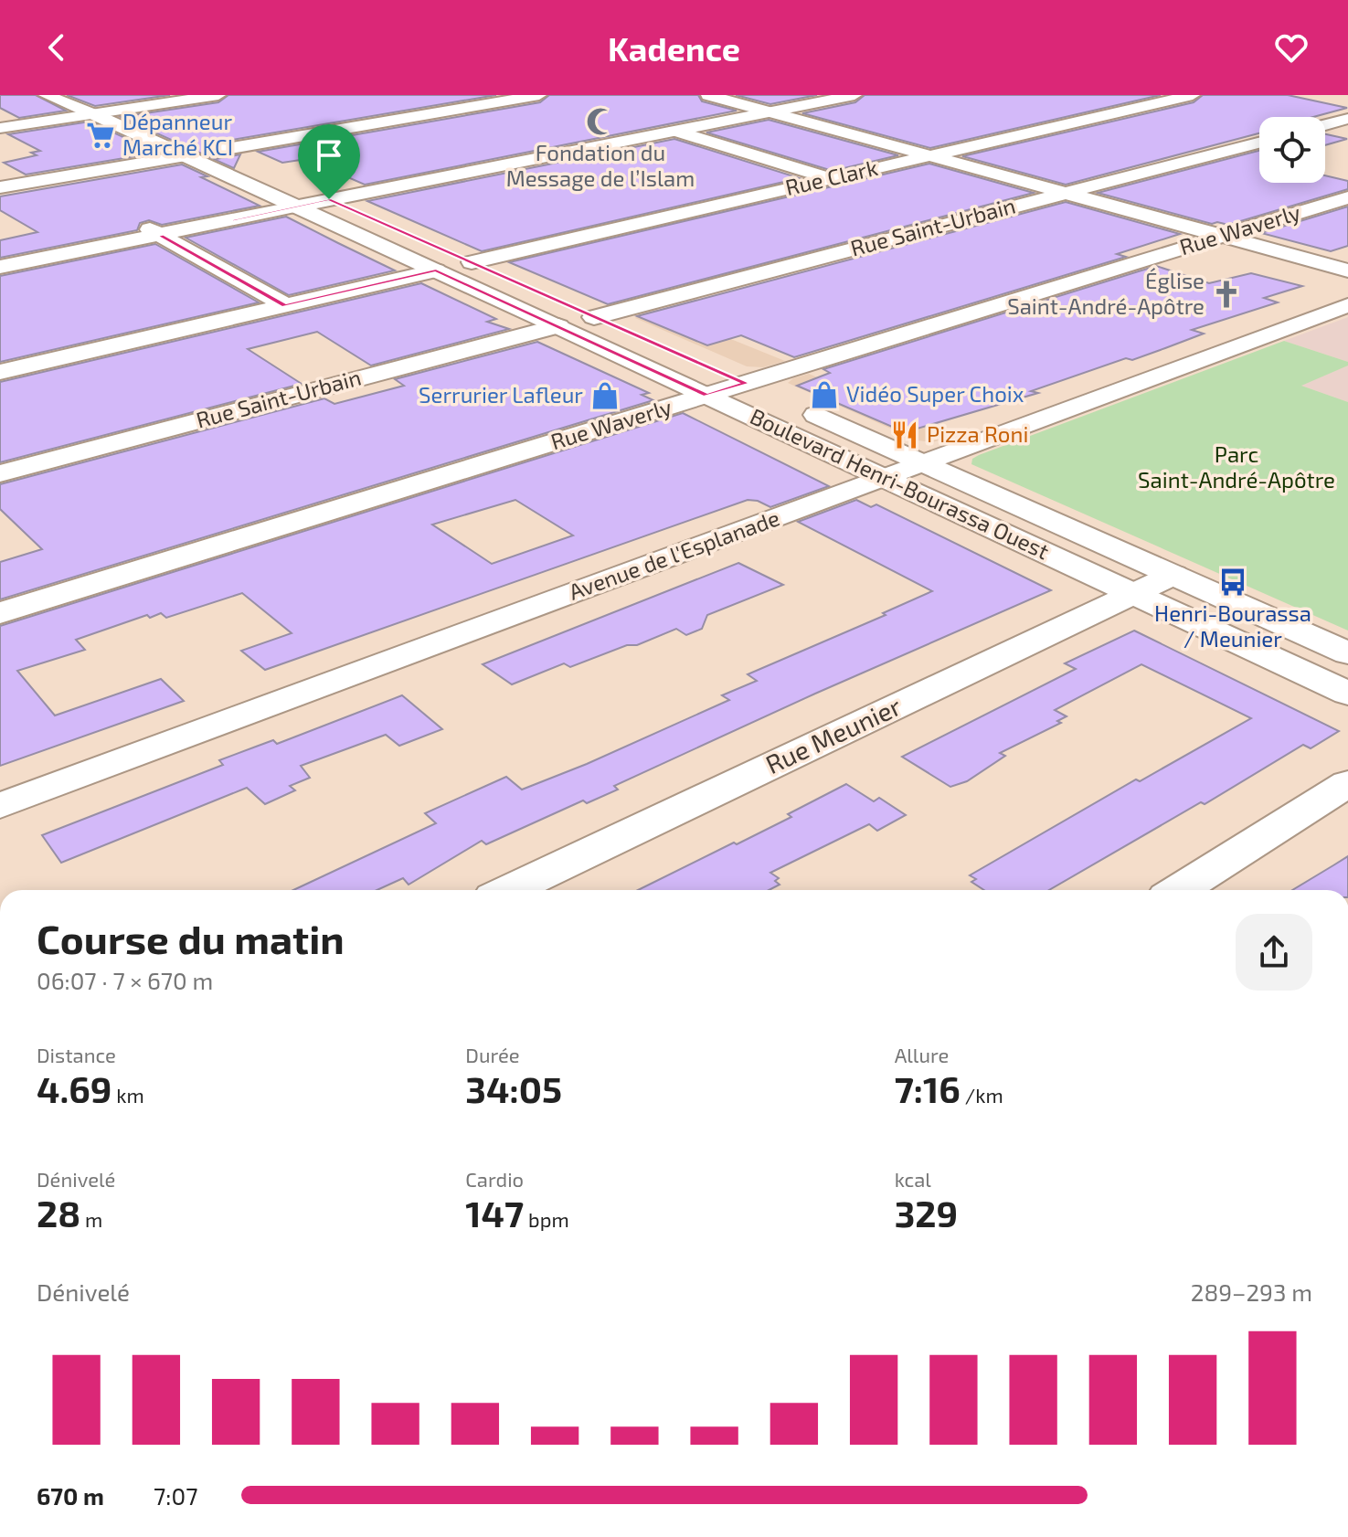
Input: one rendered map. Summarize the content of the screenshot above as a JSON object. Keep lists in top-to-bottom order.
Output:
{
  "streets": {
    "street": [
      "Rue Clark",
      "Rue Saint-Urbain",
      "Rue Waverly",
      "Boulevard Henri-Bourassa Ouest",
      "Avenue de l'Esplanade",
      "Rue Meunier"
    ]
  },
  "crossings": [
    ["Rue Clark", "Boulevard Henri-Bourassa Ouest"],
    ["Rue Saint-Urbain", "Boulevard Henri-Bourassa Ouest"],
    ["Rue Waverly", "Boulevard Henri-Bourassa Ouest"],
    ["Boulevard Henri-Bourassa Ouest", "Avenue de l'Esplanade"],
    ["Boulevard Henri-Bourassa Ouest", "Rue Meunier"]
  ],
  "parks": ["Parc Saint-André-Apôtre"],
  "places": {
    "mosque": ["Fondation du Message de l’Islam"],
    "supermarket": ["Dépanneur Marché KCI"],
    "church": ["Église Saint-André-Apôtre"],
    "shop": ["Vidéo Super Choix", "Serrurier Lafleur"],
    "restaurant": ["Pizza Roni"],
    "bus stop": ["Henri-Bourassa / Meunier"]
  },
  "page": {
    "header": "Kadence",
    "heading": ["Course du matin", "06:07 · 7 × 670 m"],
    "stats": [
      ["Distance", "4.69 km"],
      ["Durée", "34:05"],
      ["Allure", "7:16 /km"],
      ["Dénivelé", "28 m"],
      ["Cardio", "147 bpm"],
      ["kcal", "329"]
    ],
    "chart": ["Dénivelé", "289–293 m"],
    "list": [
      {
        "name": "670 m",
        "note": "7:07"
      }
    ]
  }
}
